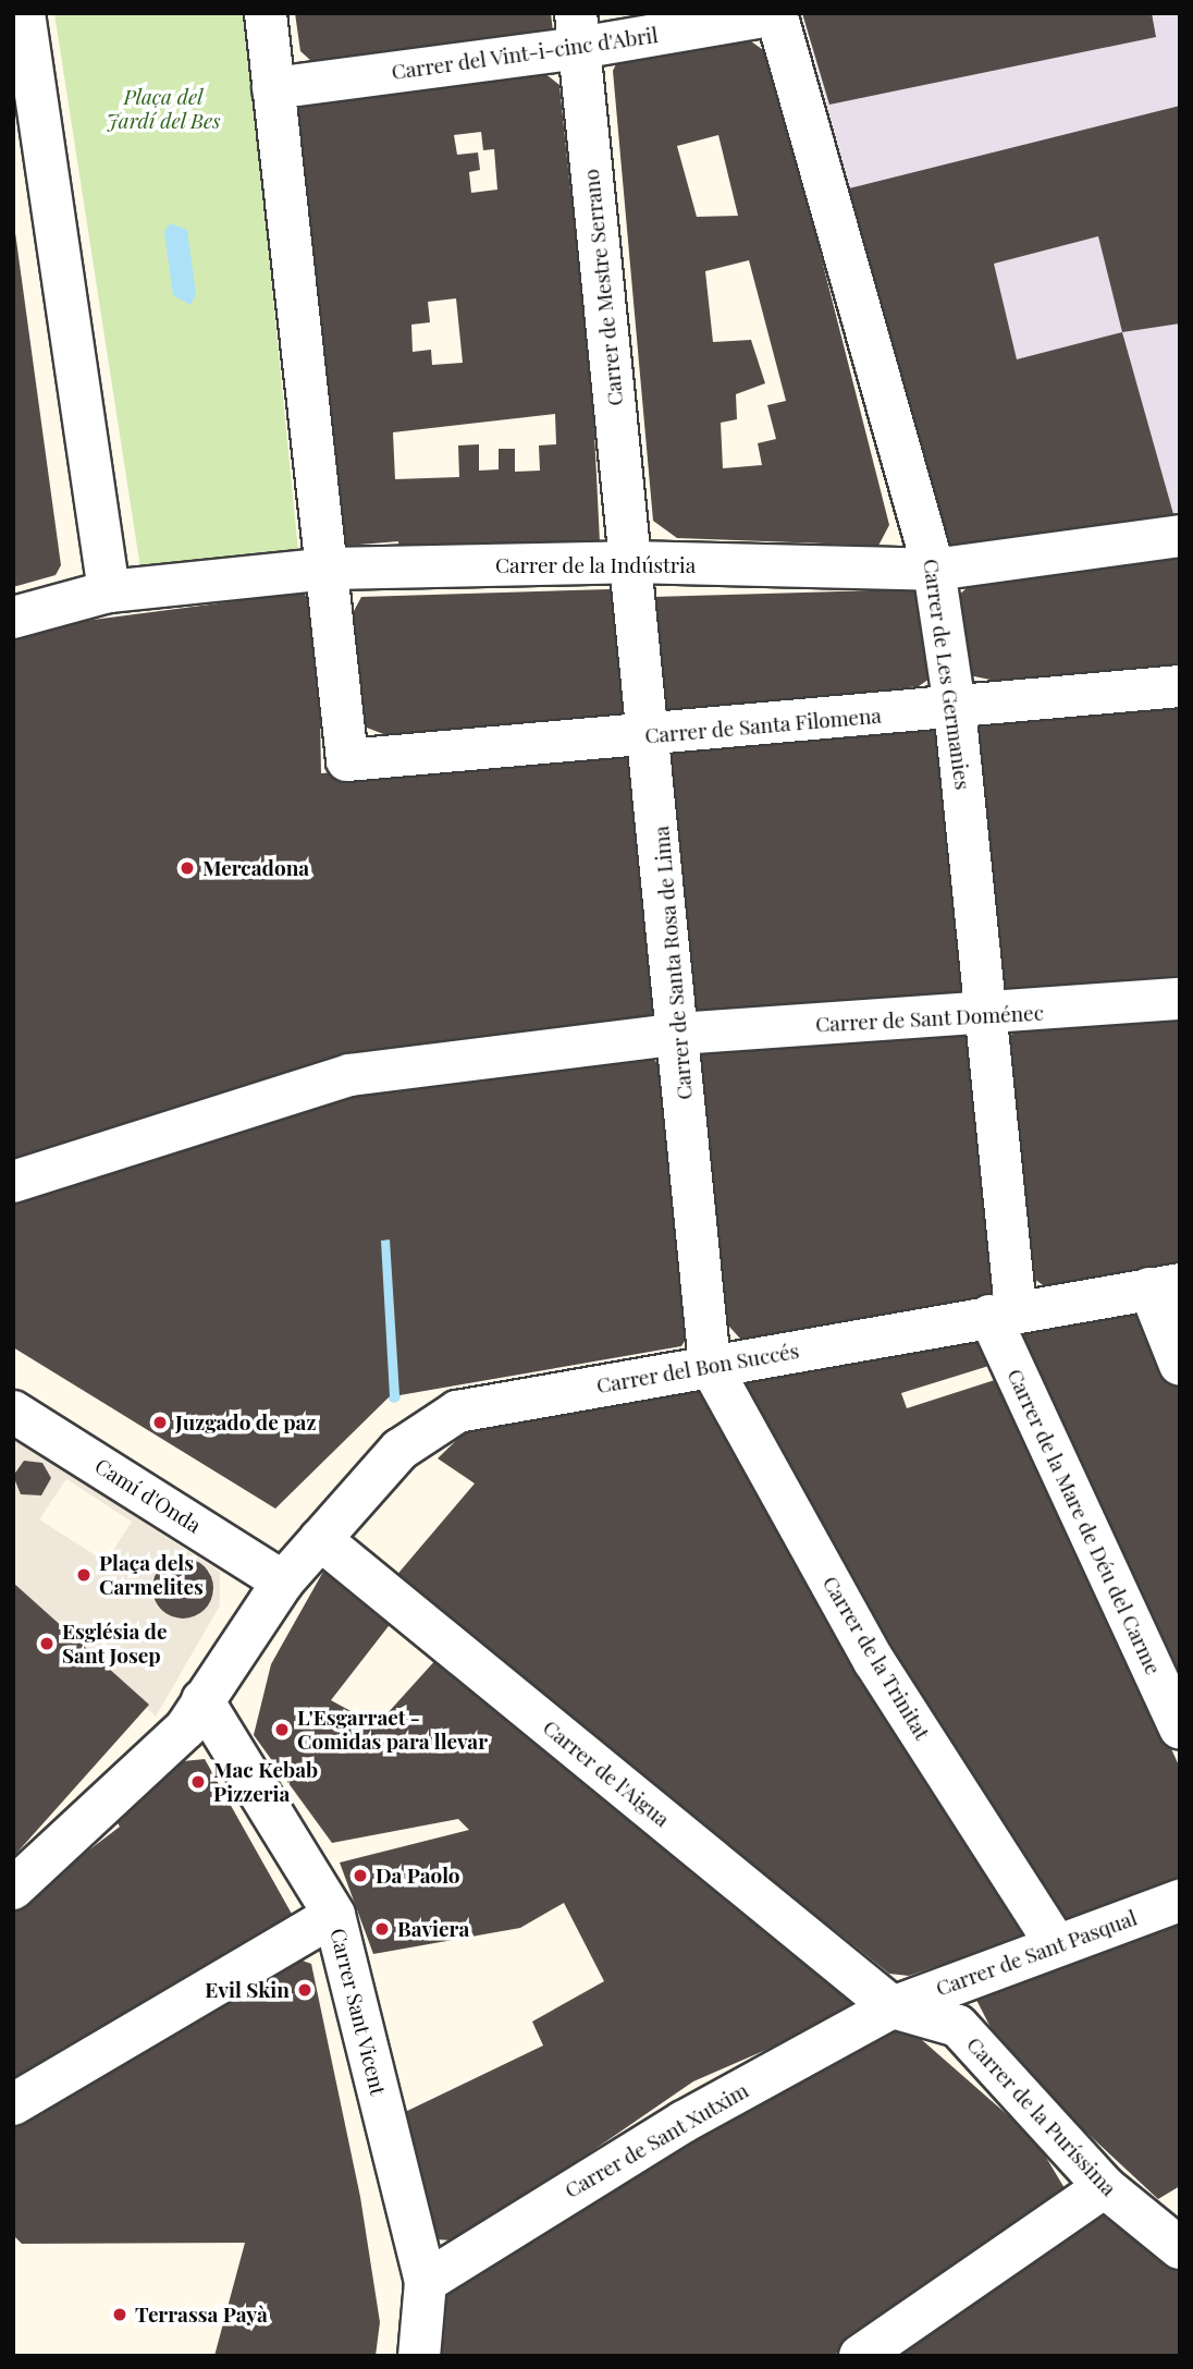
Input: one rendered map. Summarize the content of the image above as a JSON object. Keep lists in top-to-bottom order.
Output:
{
  "streets": {
    "street": [
      "Carrer del Vint-i-cinc d'Abril",
      "Carrer de Mestre Serrano",
      "Carrer de la Indústria",
      "Carrer de Les Germanies",
      "Carrer de Santa Filomena",
      "Carrer de Santa Rosa de Lima",
      "Carrer de Sant Doménec",
      "Carrer del Bon Succés",
      "Camí d'Onda",
      "Carrer de la Mare de Déu del Carme",
      "Carrer de la Trinitat",
      "Carrer de l'Aigua",
      "Carrer de Sant Pasqual",
      "Carrer Sant Vicent",
      "Carrer de la Puríssima",
      "Carrer de Sant Xutxim"
    ]
  },
  "crossings": [
    ["Carrer del Vint-i-cinc d'Abril", "Carrer de Mestre Serrano"],
    ["Carrer del Vint-i-cinc d'Abril", "Carrer de Les Germanies"],
    ["Carrer de Mestre Serrano", "Carrer de la Indústria"],
    ["Carrer de Mestre Serrano", "Carrer de Santa Rosa de Lima"],
    ["Carrer de la Indústria", "Carrer de Les Germanies"],
    ["Carrer de la Indústria", "Carrer de Santa Filomena"],
    ["Carrer de la Indústria", "Carrer de Santa Rosa de Lima"],
    ["Carrer de Les Germanies", "Carrer de Santa Filomena"],
    ["Carrer de Les Germanies", "Carrer de Sant Doménec"],
    ["Carrer de Les Germanies", "Carrer del Bon Succés"],
    ["Carrer de Les Germanies", "Carrer de la Mare de Déu del Carme"],
    ["Carrer de Santa Filomena", "Carrer de Santa Rosa de Lima"],
    ["Carrer de Santa Rosa de Lima", "Carrer de Sant Doménec"],
    ["Carrer de Santa Rosa de Lima", "Carrer del Bon Succés"],
    ["Carrer de Santa Rosa de Lima", "Carrer de la Trinitat"],
    ["Carrer del Bon Succés", "Camí d'Onda"],
    ["Carrer del Bon Succés", "Carrer de la Mare de Déu del Carme"],
    ["Carrer del Bon Succés", "Carrer de la Trinitat"],
    ["Carrer del Bon Succés", "Carrer de l'Aigua"],
    ["Carrer del Bon Succés", "Carrer Sant Vicent"],
    ["Carrer de la Trinitat", "Carrer de Sant Pasqual"],
    ["Carrer de l'Aigua", "Carrer de Sant Pasqual"],
    ["Carrer de l'Aigua", "Carrer de la Puríssima"],
    ["Carrer de l'Aigua", "Carrer de Sant Xutxim"],
    ["Carrer de Sant Pasqual", "Carrer de la Puríssima"],
    ["Carrer de Sant Pasqual", "Carrer de Sant Xutxim"],
    ["Carrer Sant Vicent", "Carrer de Sant Xutxim"],
    ["Carrer de la Puríssima", "Carrer de Sant Xutxim"]
  ],
  "parks": ["Plaça del Jardí del Bes"],
  "places": [
    "Mercadona",
    "Juzgado de paz",
    "Plaça dels Carmelites",
    "Església de Sant Josep",
    "L'Esgarraet - Comidas para llevar",
    "Mac Kebab Pizzeria",
    "Da Paolo",
    "Baviera",
    "Evil Skin",
    "Terrassa Payà"
  ]
}
